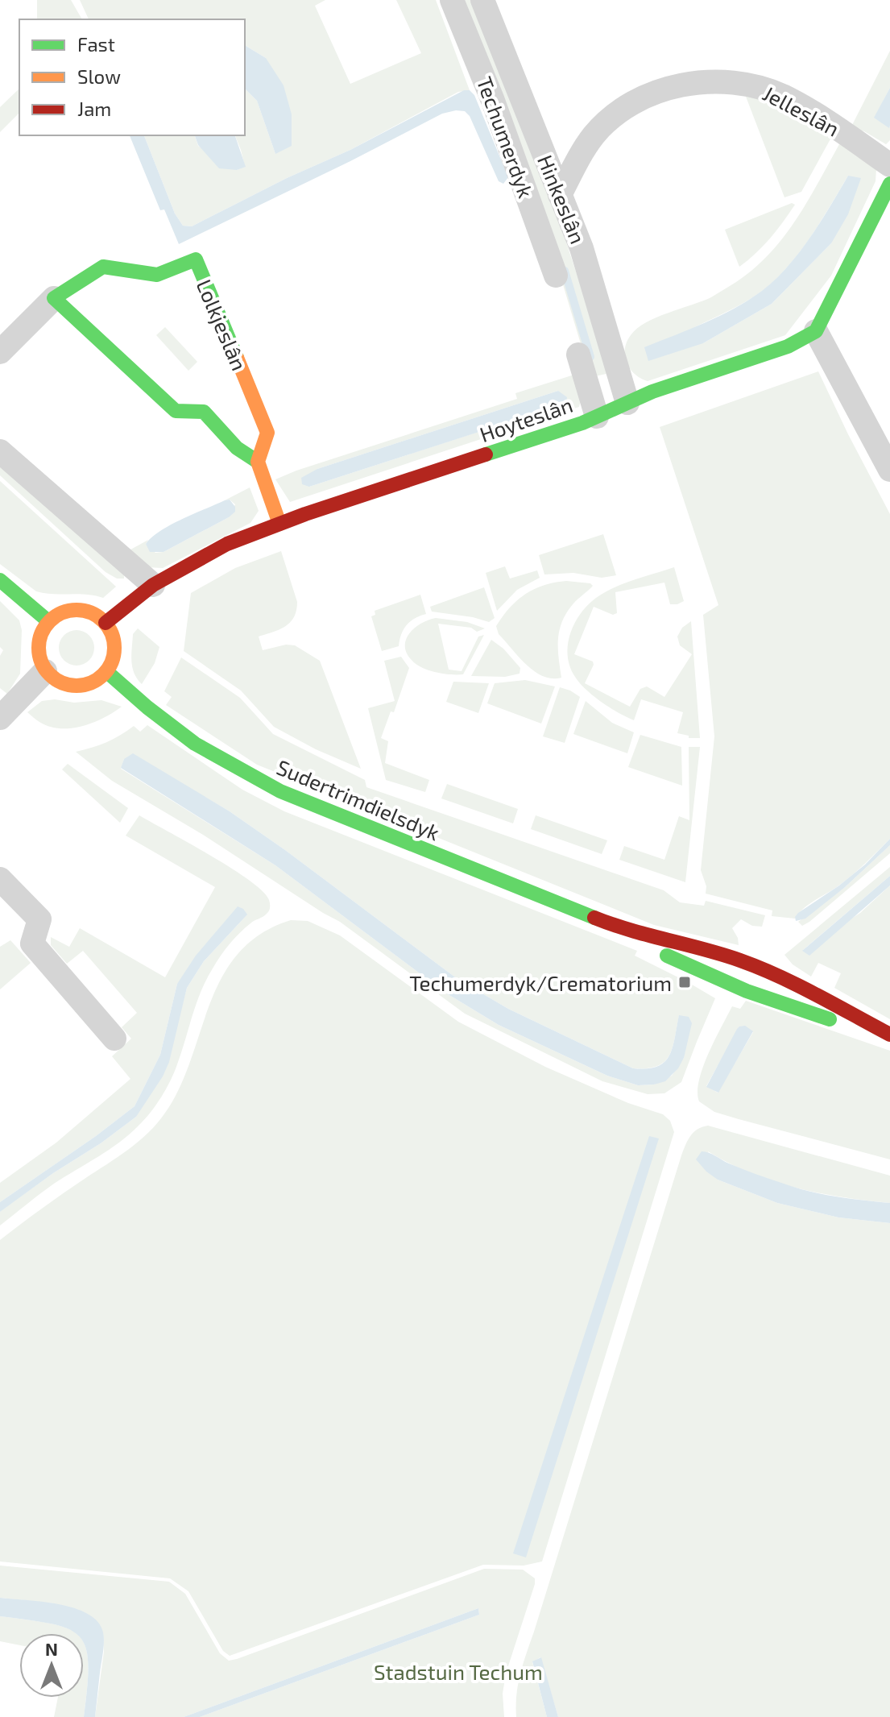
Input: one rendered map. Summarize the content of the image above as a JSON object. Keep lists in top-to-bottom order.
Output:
{
  "streets": {
    "street": [
      "Jelleslân",
      "Techumerdyk",
      "Hinkeslân",
      "Lolkjeslân",
      "Hoyteslân",
      "Sudertrimdielsdyk"
    ]
  },
  "crossings": [
    ["Jelleslân", "Hinkeslân"],
    ["Hinkeslân", "Hoyteslân"],
    ["Hoyteslân", "Sudertrimdielsdyk"]
  ],
  "parks": ["Stadstuin Techum"],
  "places": {
    "transit": ["Techumerdyk/Crematorium"]
  },
  "legend": ["Fast", "Slow", "Jam"],
  "north": "top"
}
